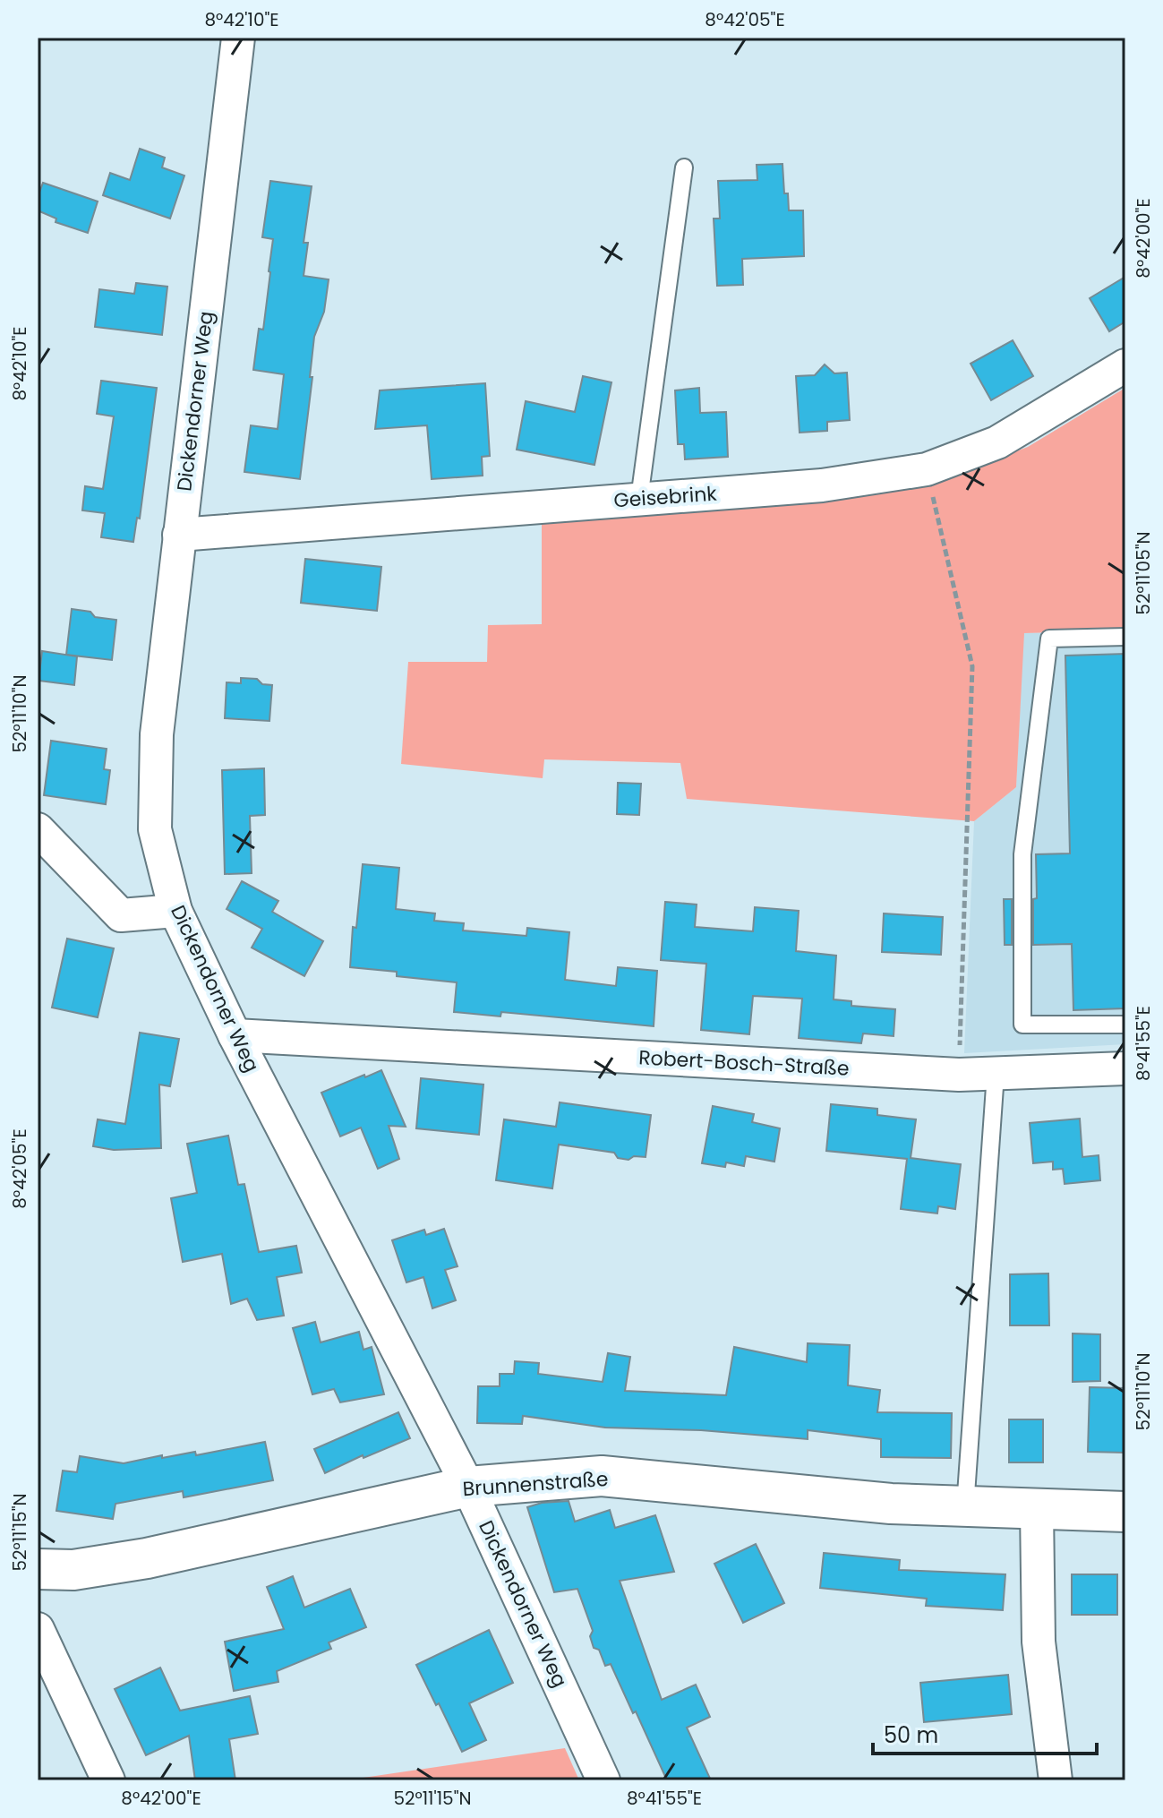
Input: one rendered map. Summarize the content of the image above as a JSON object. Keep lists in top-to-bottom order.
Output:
{
  "streets": {
    "street": [
      "Dickendorner Weg",
      "Geisebrink",
      "Robert-Bosch-Straße",
      "Brunnenstraße"
    ]
  },
  "crossings": [
    ["Dickendorner Weg", "Geisebrink"],
    ["Dickendorner Weg", "Robert-Bosch-Straße"],
    ["Dickendorner Weg", "Brunnenstraße"]
  ],
  "scale_bar": "50 m",
  "coordinates": [
    "8°42'10\"E",
    "8°42'05\"E",
    "8°42'00\"E",
    "52°11'05\"N",
    "52°11'10\"N",
    "8°41'55\"E",
    "52°11'15\"N"
  ]
}
